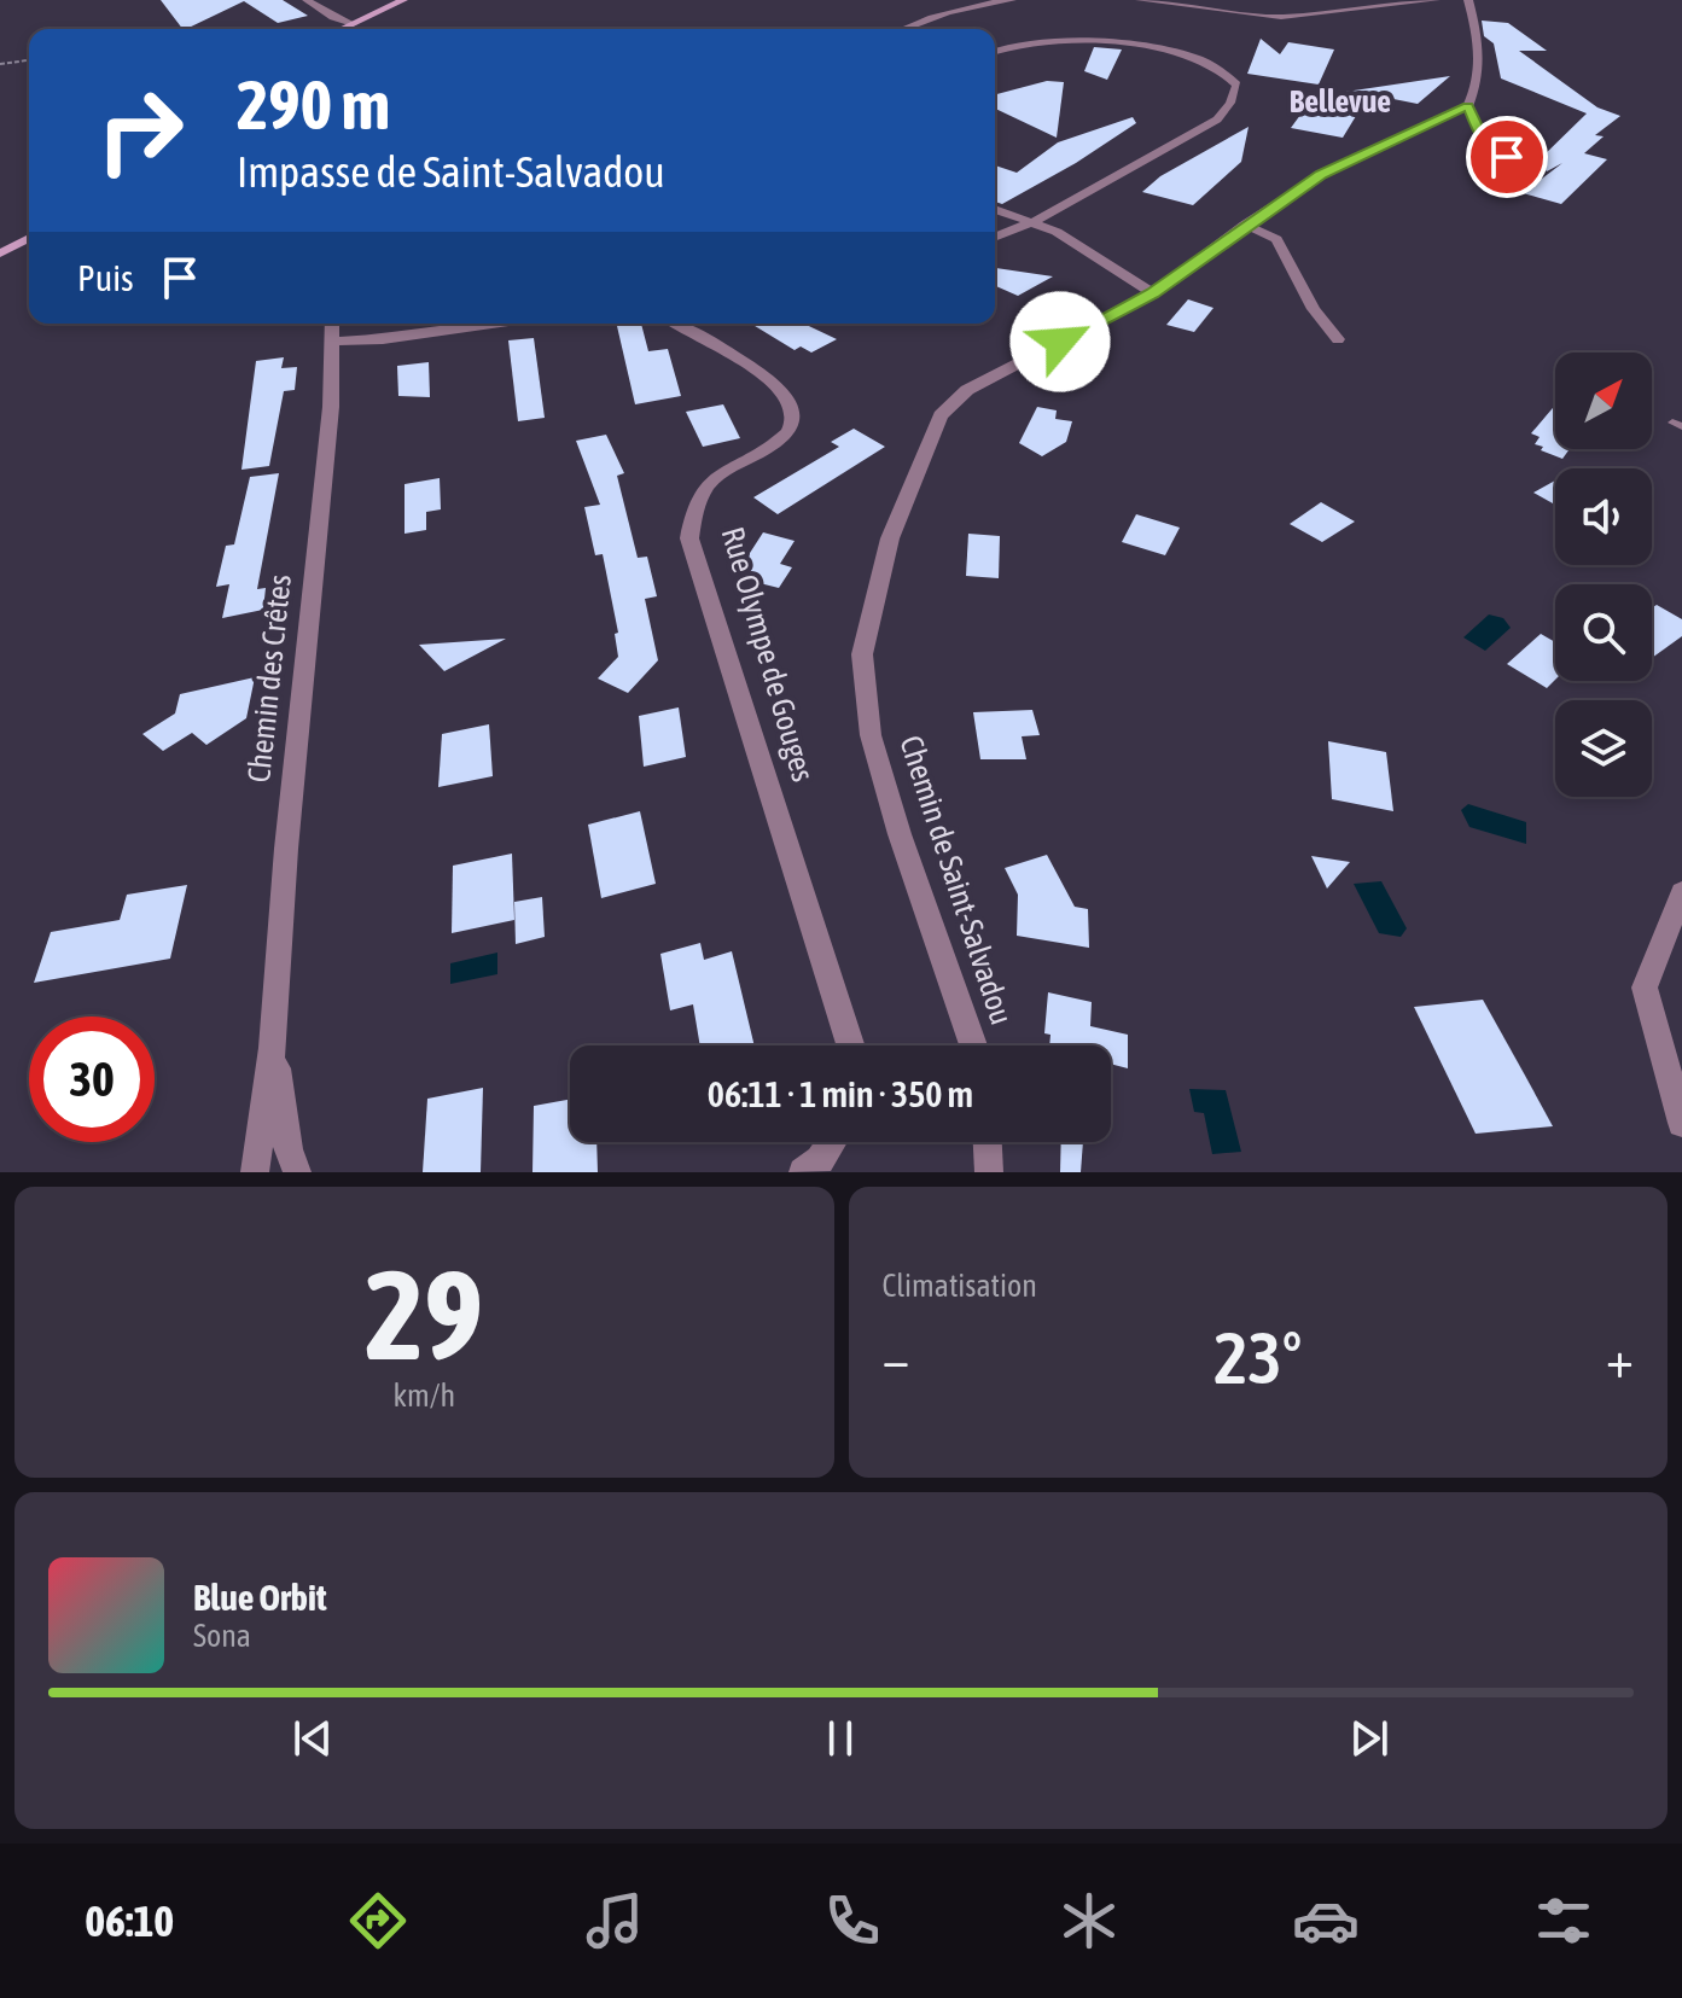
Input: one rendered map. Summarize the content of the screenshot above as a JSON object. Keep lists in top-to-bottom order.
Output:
{
  "streets": {
    "street": ["Rue Olympe de Gouges", "Chemin des Crêtes", "Chemin de Saint-Salvadou"]
  },
  "districts": ["Bellevue"],
  "north": "top right",
  "page": {
    "turn": ["290 m", "Impasse de Saint-Salvadou"],
    "then": "Puis",
    "limit": "30",
    "trip": "06:11 · 1 min · 350 m",
    "tile": [
      ["29", "km/h"],
      "Climatisation"
    ],
    "heat": ["−", "23°", "+"],
    "song": ["Blue Orbit", "Sona"],
    "tabs": "06:10"
  }
}
